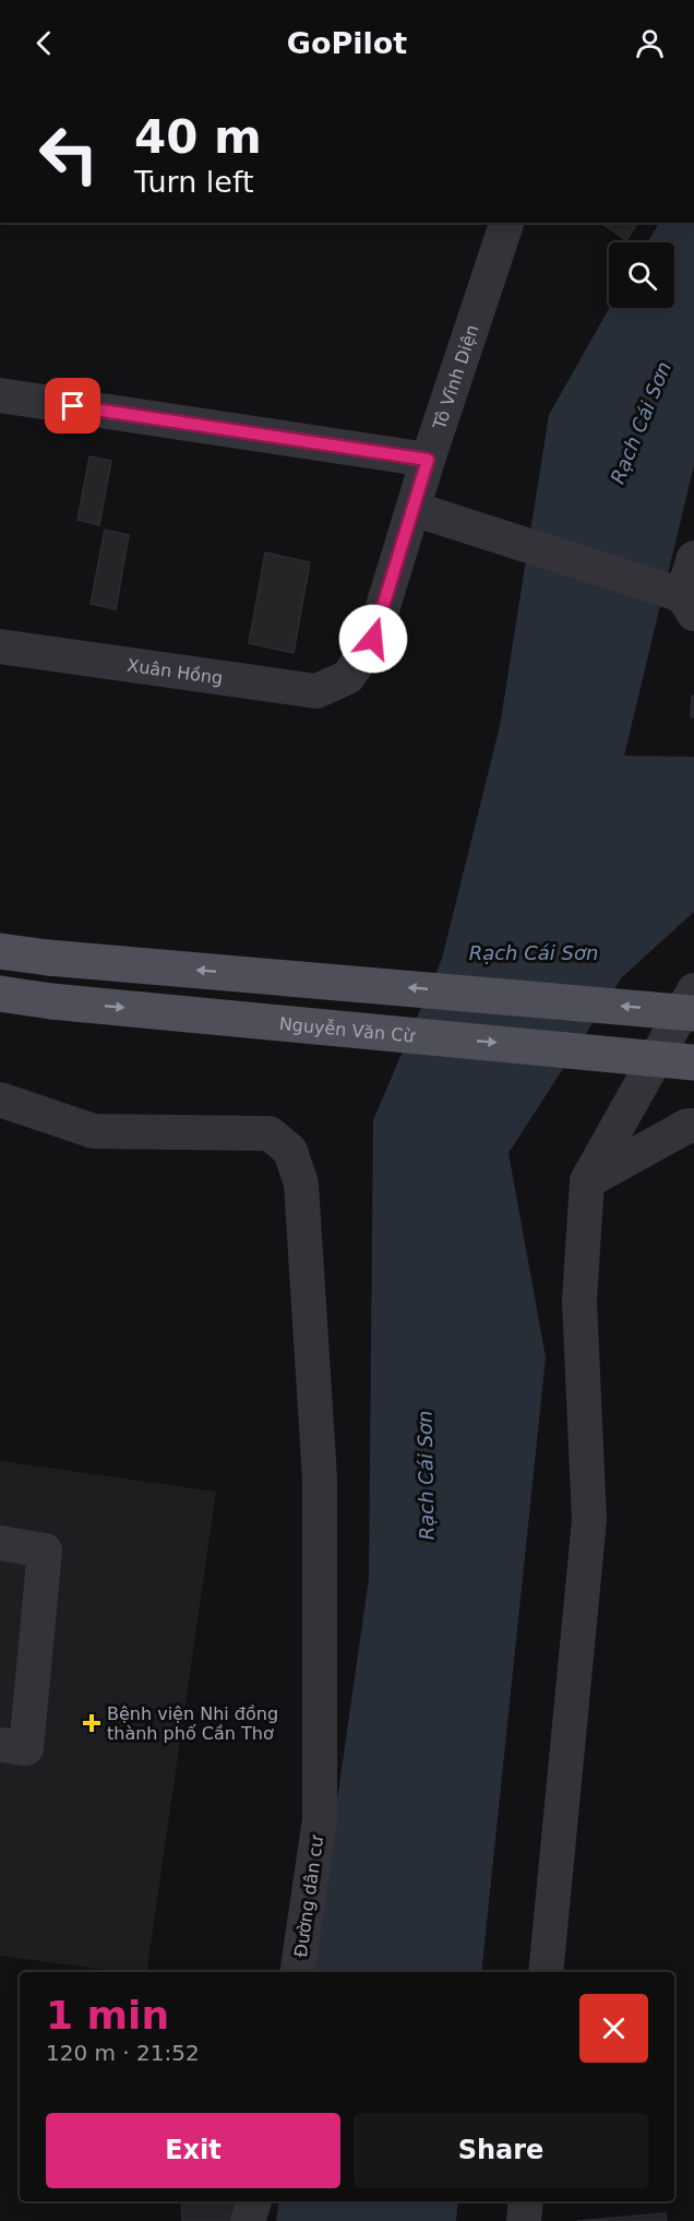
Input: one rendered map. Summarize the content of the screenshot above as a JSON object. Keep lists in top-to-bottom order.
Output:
{
  "streets": {
    "main road": ["Nguyễn Văn Cừ"],
    "street": ["Tô Vĩnh Diện", "Xuân Hồng", "Đường dân cư"]
  },
  "crossings": [
    ["Tô Vĩnh Diện", "Xuân Hồng"]
  ],
  "water": ["Rạch Cái Sơn"],
  "places": {
    "health": ["Bệnh viện Nhi đồng thành phố Cần Thơ"]
  },
  "page": {
    "header": "GoPilot",
    "turn": ["40 m", "Turn left"],
    "heading": ["1 min", "120 m · 21:52"],
    "buttons": ["Exit", "Share"]
  }
}
